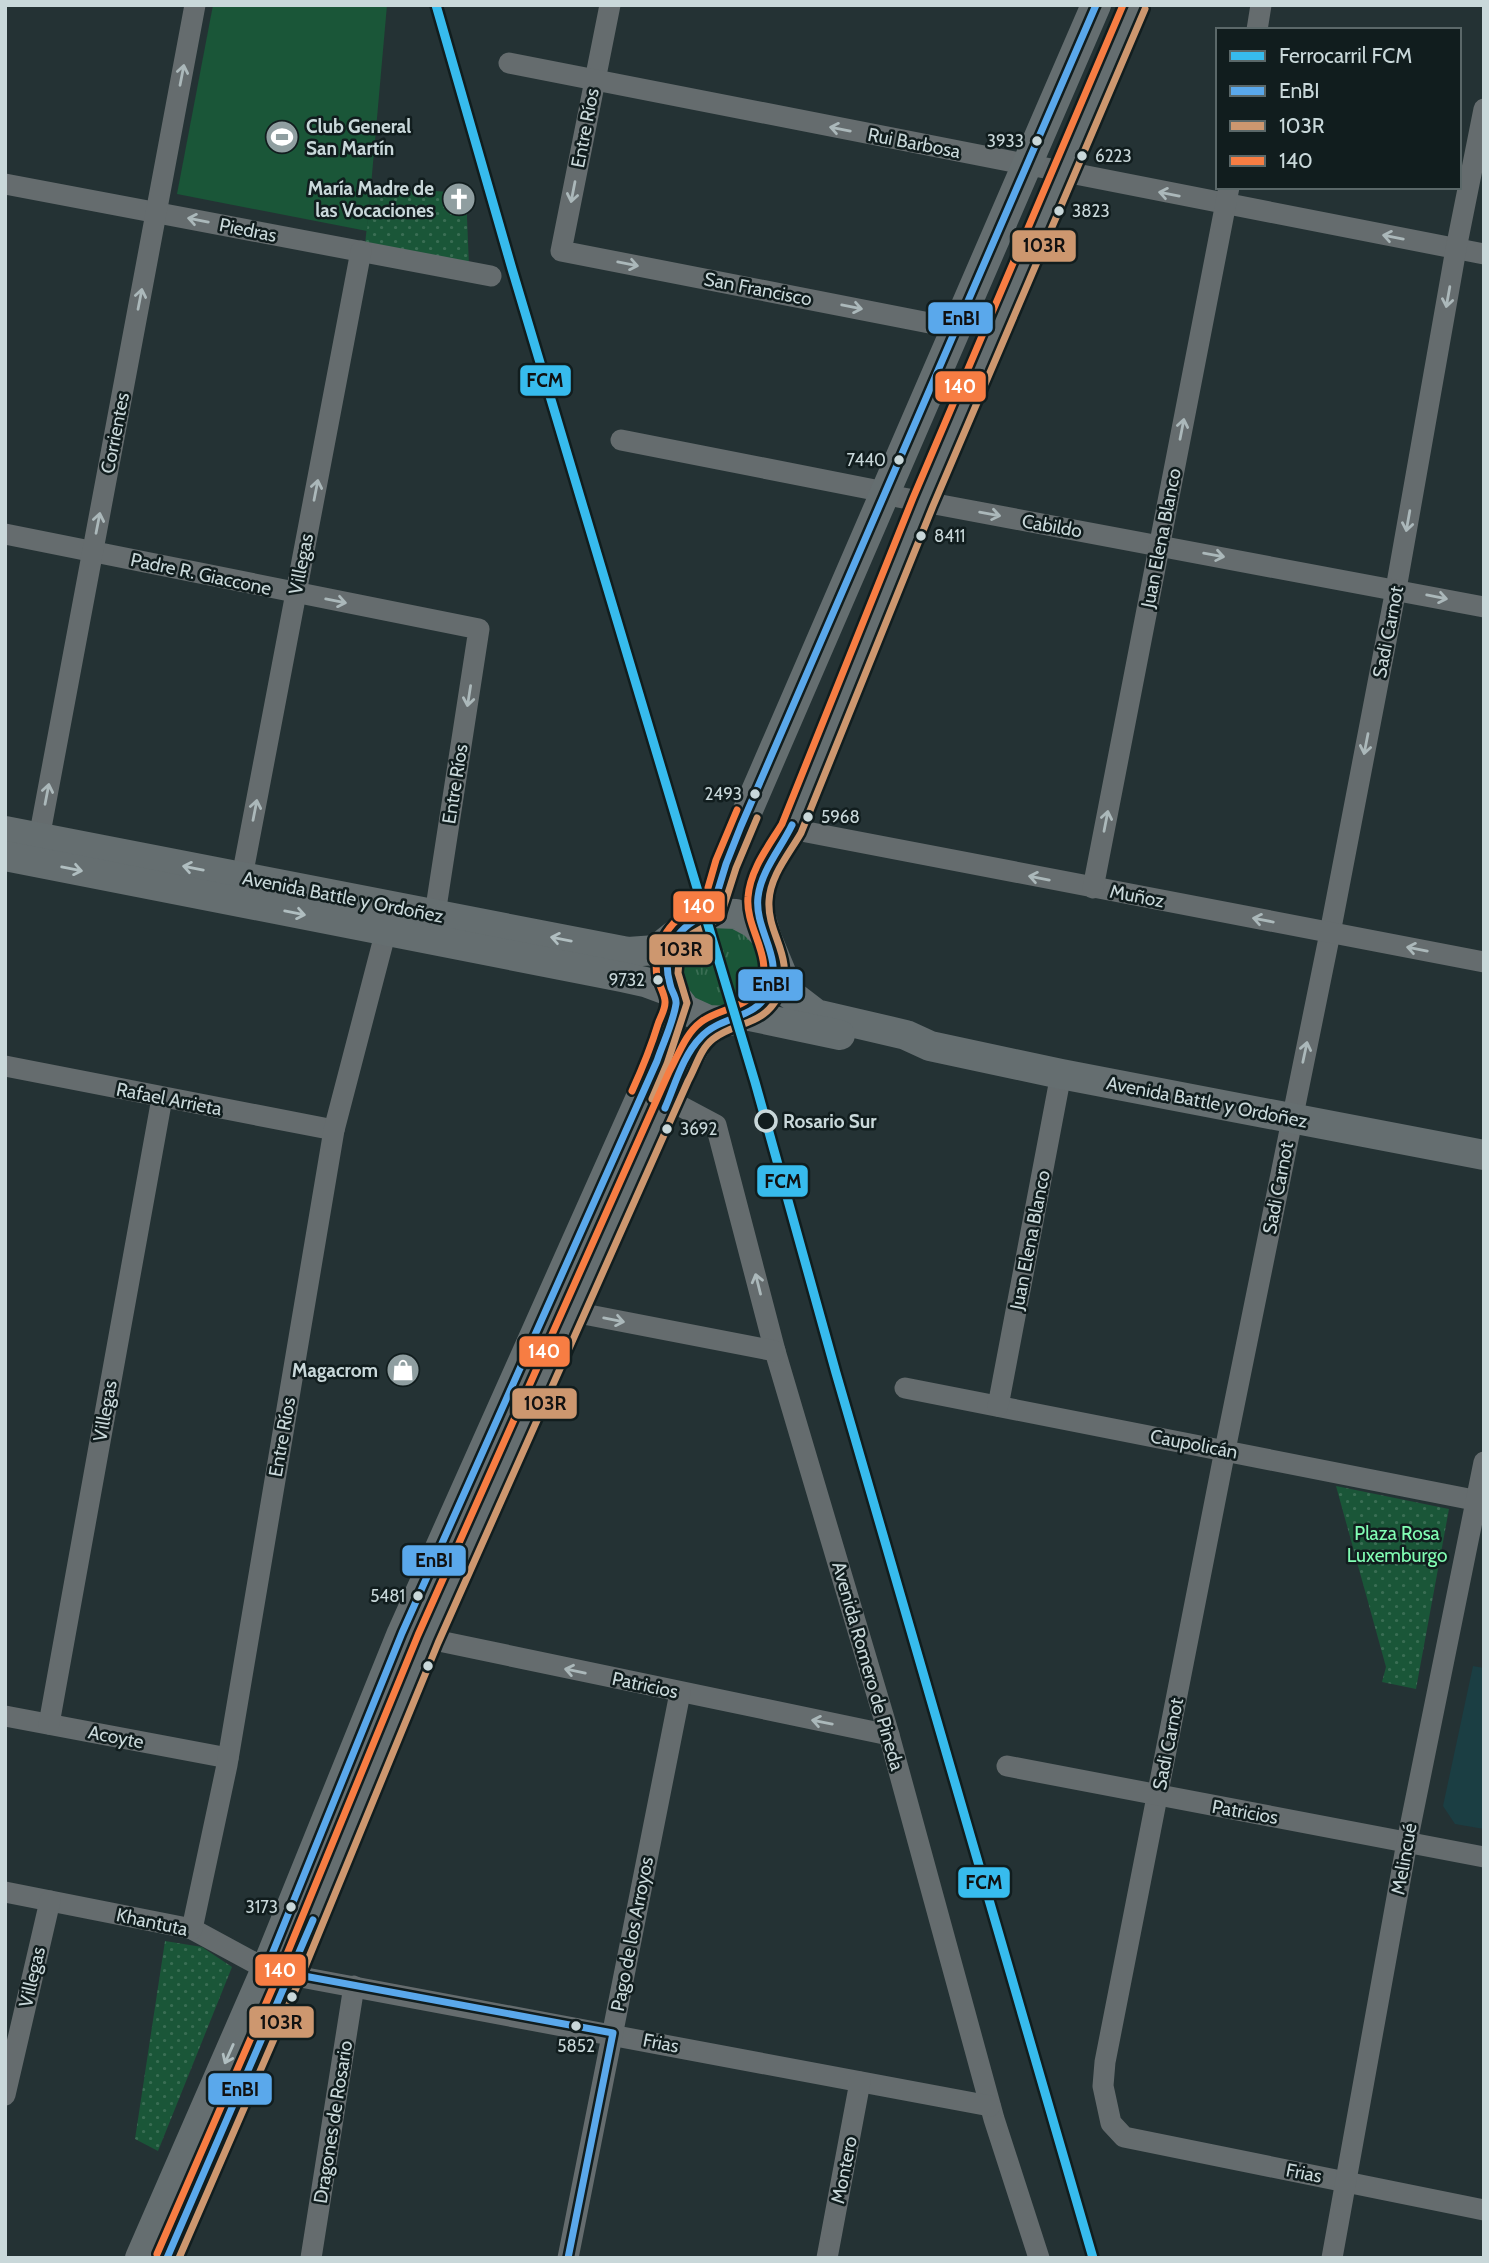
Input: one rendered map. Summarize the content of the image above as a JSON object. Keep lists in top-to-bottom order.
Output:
{
  "streets": {
    "main road": ["Avenida Battle y Ordoñez"],
    "street": [
      "Entre Ríos",
      "Rui Barbosa",
      "Piedras",
      "San Francisco",
      "Corrientes",
      "Cabildo",
      "Juan Elena Blanco",
      "Villegas",
      "Padre R. Giaccone",
      "Sadi Carnot",
      "Muñoz",
      "Rafael Arrieta",
      "Caupolicán",
      "Avenida Romero de Pineda",
      "Patricios",
      "Acoyte",
      "Melincué",
      "Khantuta",
      "Pago de los Arroyos",
      "Frias",
      "Dragones de Rosario",
      "Montero"
    ]
  },
  "crossings": [
    ["Entre Ríos", "Rui Barbosa"],
    ["Entre Ríos", "San Francisco"],
    ["Entre Ríos", "Padre R. Giaccone"],
    ["Entre Ríos", "Avenida Battle y Ordoñez"],
    ["Entre Ríos", "Rafael Arrieta"],
    ["Entre Ríos", "Acoyte"],
    ["Entre Ríos", "Khantuta"],
    ["Rui Barbosa", "Juan Elena Blanco"],
    ["Rui Barbosa", "Sadi Carnot"],
    ["Piedras", "Corrientes"],
    ["Piedras", "Villegas"],
    ["Corrientes", "Padre R. Giaccone"],
    ["Corrientes", "Avenida Battle y Ordoñez"],
    ["Cabildo", "Juan Elena Blanco"],
    ["Cabildo", "Sadi Carnot"],
    ["Juan Elena Blanco", "Muñoz"],
    ["Juan Elena Blanco", "Avenida Battle y Ordoñez"],
    ["Juan Elena Blanco", "Caupolicán"],
    ["Villegas", "Padre R. Giaccone"],
    ["Villegas", "Avenida Battle y Ordoñez"],
    ["Villegas", "Rafael Arrieta"],
    ["Villegas", "Acoyte"],
    ["Villegas", "Khantuta"],
    ["Sadi Carnot", "Muñoz"],
    ["Sadi Carnot", "Avenida Battle y Ordoñez"],
    ["Sadi Carnot", "Caupolicán"],
    ["Sadi Carnot", "Patricios"],
    ["Sadi Carnot", "Frias"],
    ["Caupolicán", "Melincué"],
    ["Avenida Romero de Pineda", "Patricios"],
    ["Avenida Romero de Pineda", "Frias"],
    ["Patricios", "Melincué"],
    ["Patricios", "Pago de los Arroyos"],
    ["Melincué", "Frias"],
    ["Khantuta", "Frias"],
    ["Pago de los Arroyos", "Frias"],
    ["Frias", "Dragones de Rosario"],
    ["Frias", "Montero"]
  ],
  "one_way": [
    "Rui Barbosa",
    "Piedras",
    "San Francisco",
    "Corrientes",
    "Cabildo",
    "Juan Elena Blanco",
    "Villegas",
    "Padre R. Giaccone",
    "Muñoz",
    "Patricios"
  ],
  "parks": ["Plaza Rosa Luxemburgo"],
  "places": {
    "sports": ["Club General San Martín"],
    "other": [
      "3933",
      "6223",
      "3823",
      "7440",
      "8411",
      "2493",
      "5968",
      "9732",
      "Rosario Sur",
      "3692",
      "5481",
      "3173",
      "5852"
    ],
    "church": ["María Madre de las Vocaciones"],
    "shop": ["Magacrom"]
  },
  "lines": [
    "rail line FCM",
    "transit line EnBI",
    "transit line 140",
    "transit line 103R"
  ],
  "legend": [
    "Ferrocarril FCM",
    "EnBI",
    "103R",
    "140"
  ]
}
